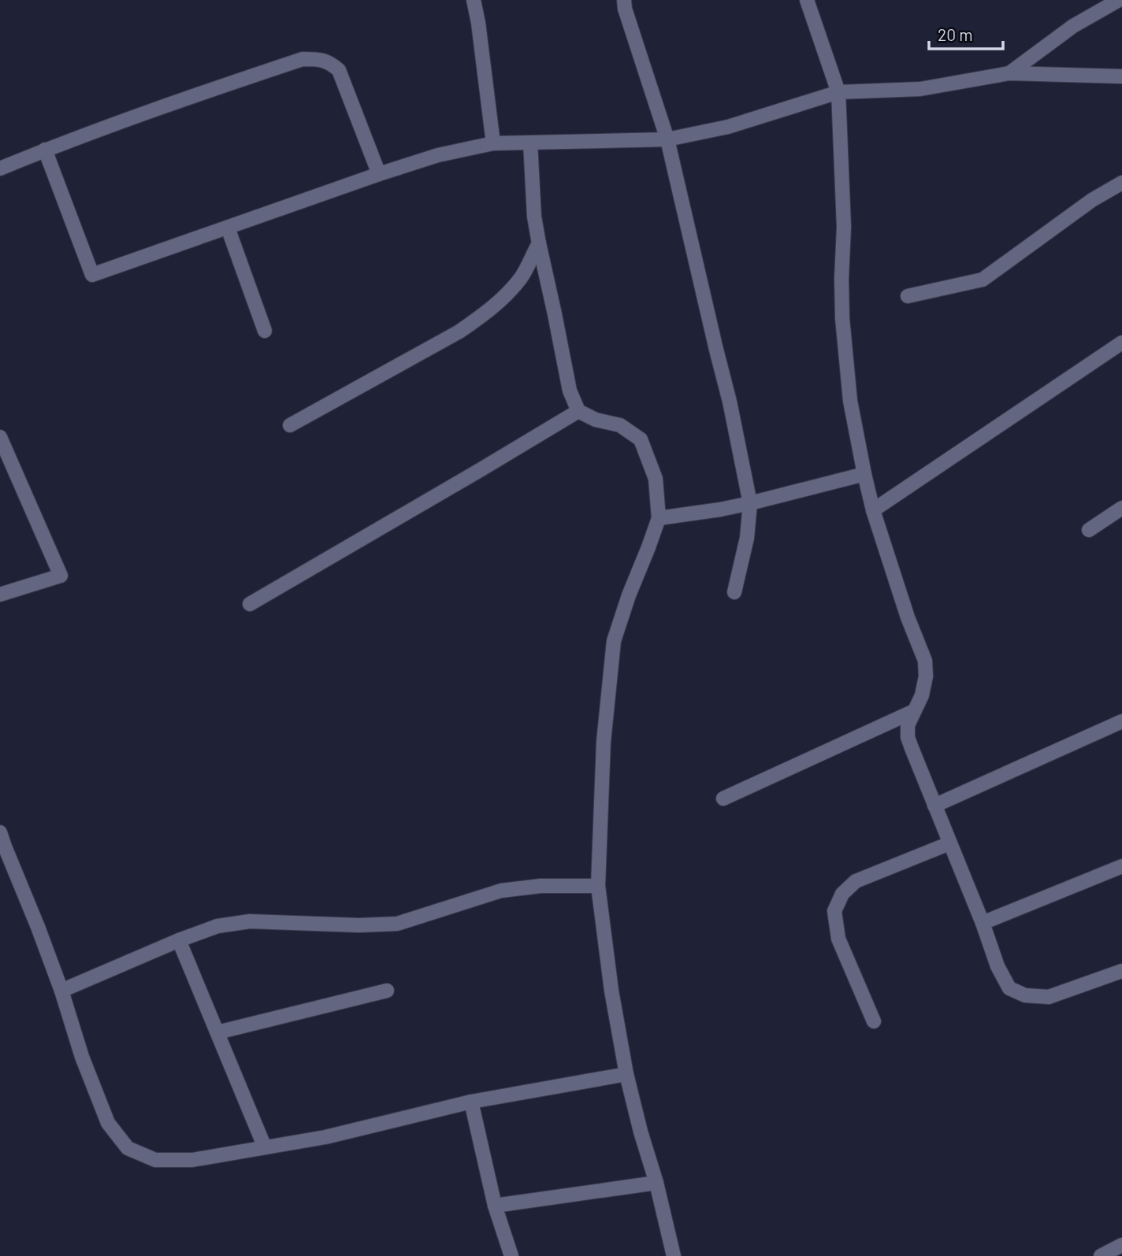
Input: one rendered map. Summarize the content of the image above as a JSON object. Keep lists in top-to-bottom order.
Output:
{
  "scale_bar": "20 m"
}
